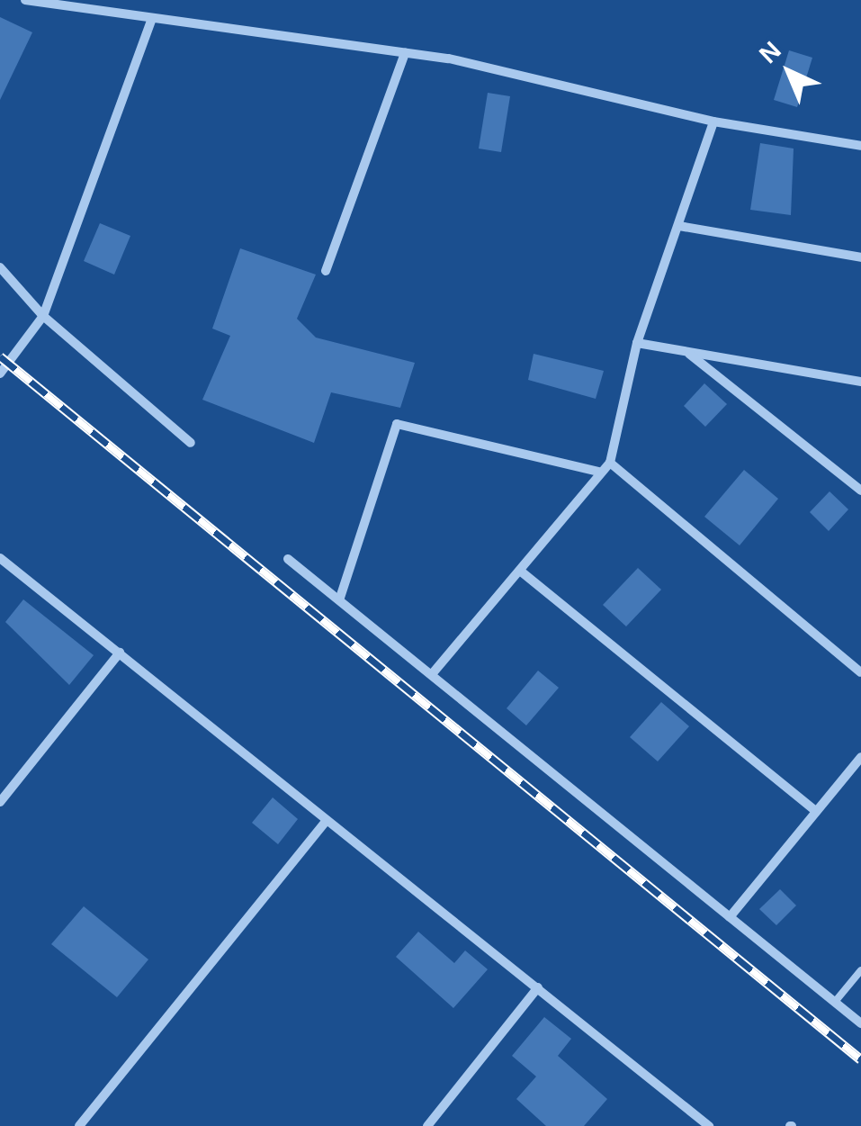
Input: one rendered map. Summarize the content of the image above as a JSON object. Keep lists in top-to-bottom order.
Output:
{
  "north": "top left"
}
